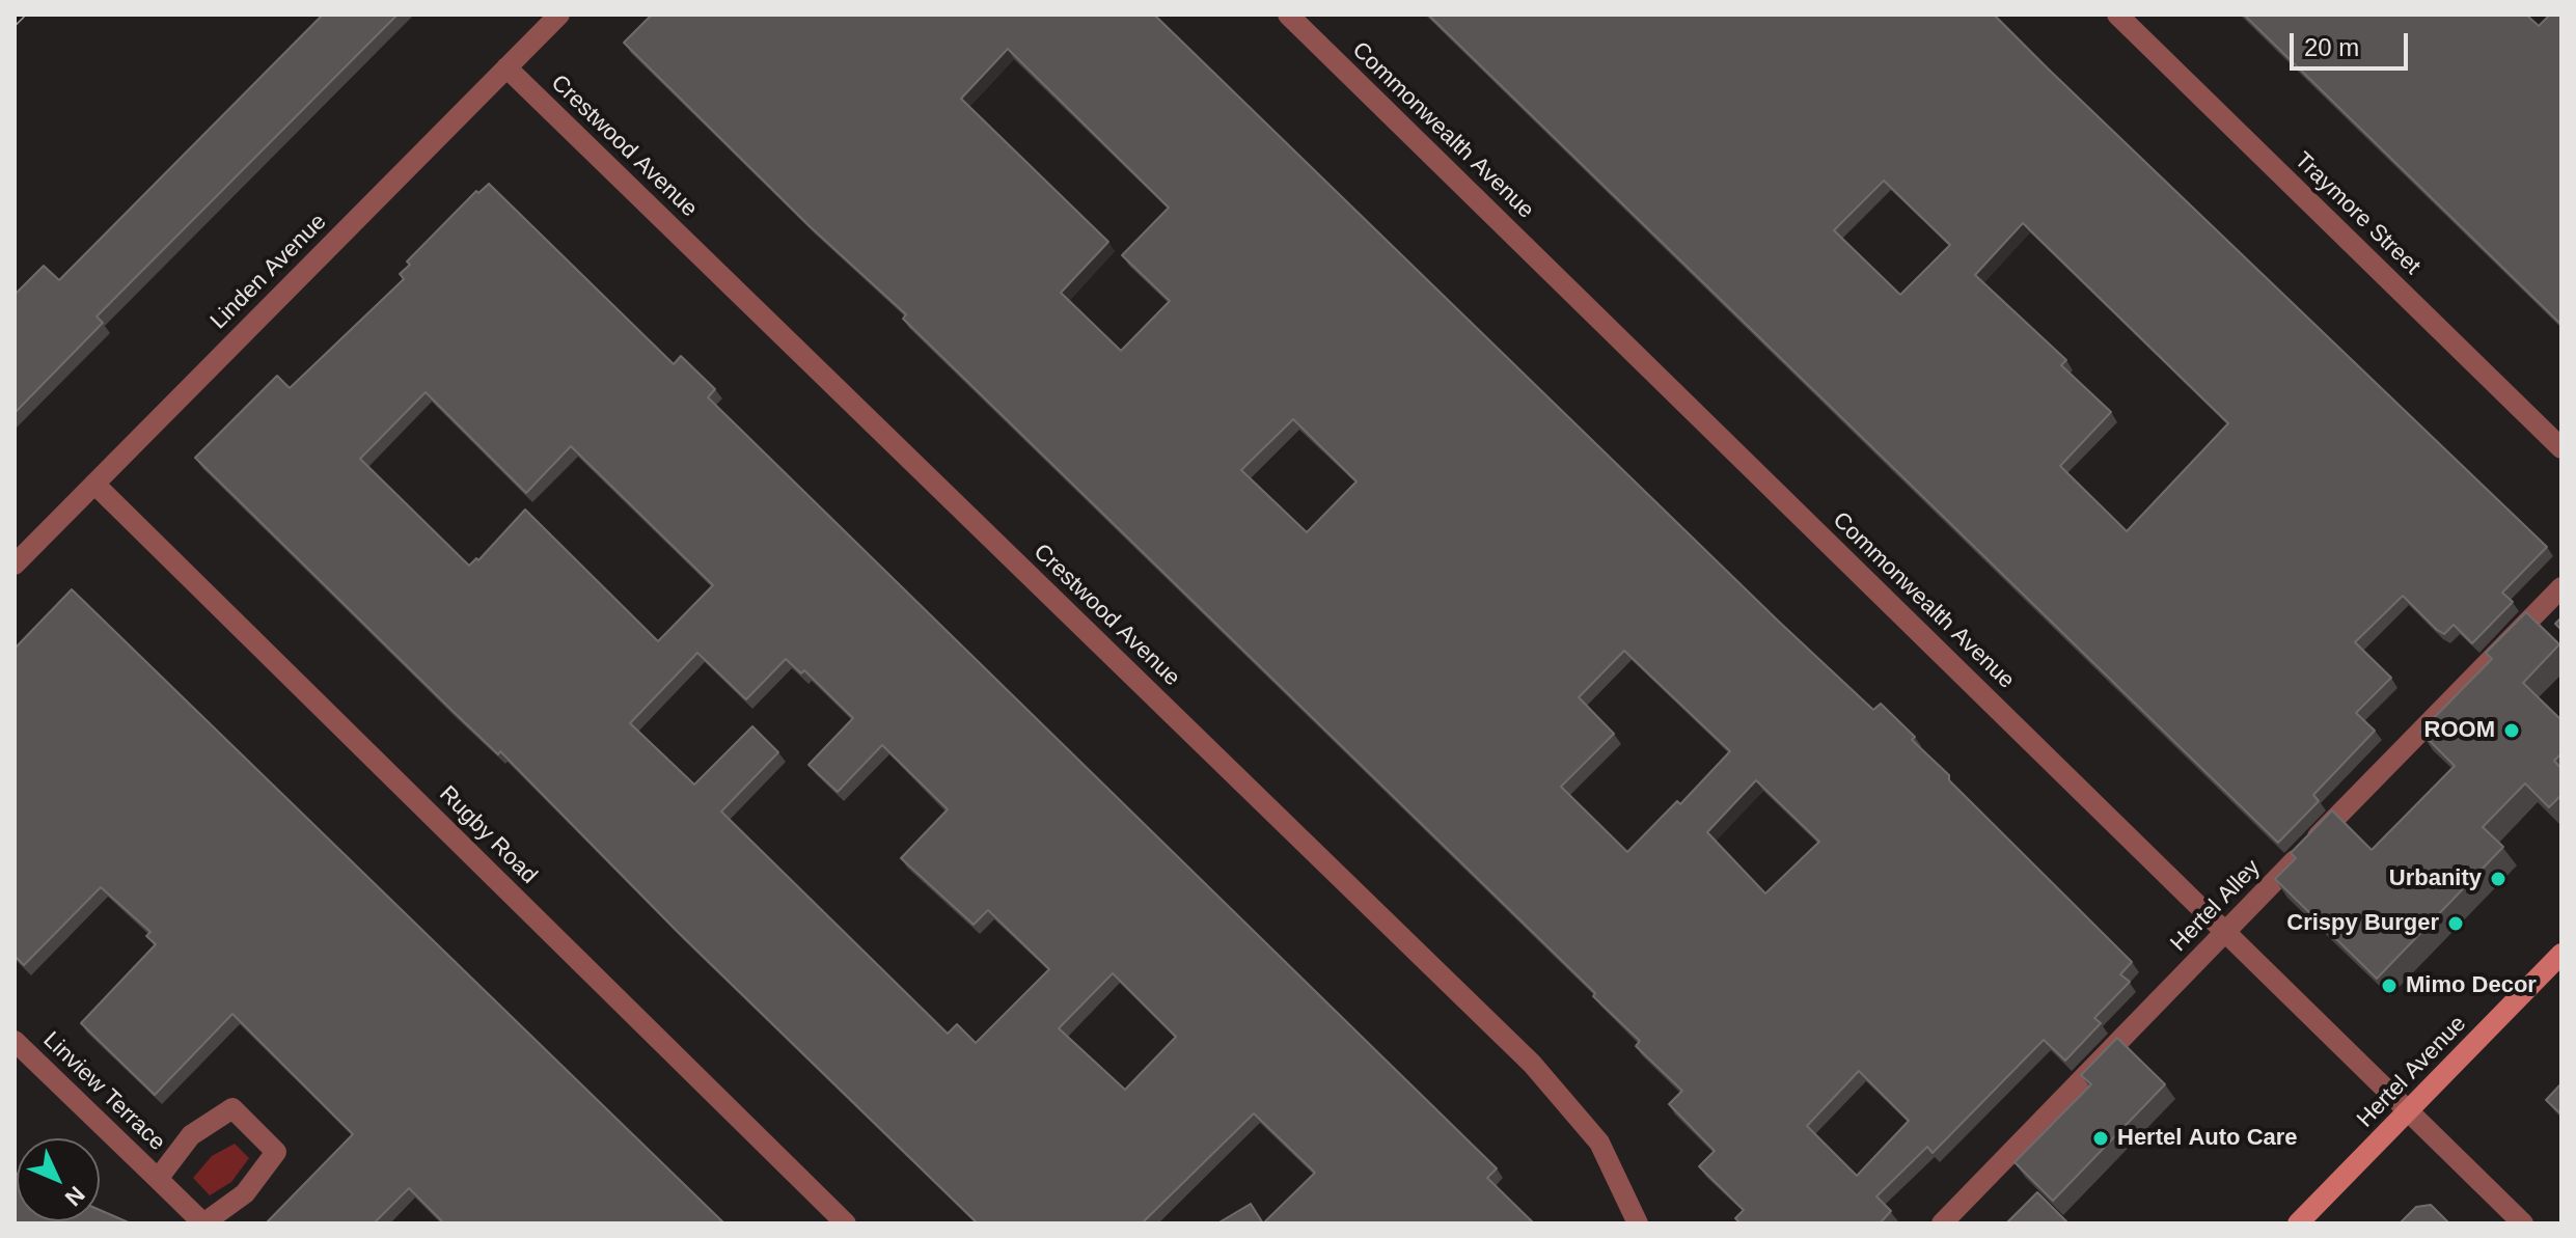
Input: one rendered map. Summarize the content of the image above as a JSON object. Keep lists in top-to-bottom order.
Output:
{
  "streets": {
    "street": [
      "Commonwealth Avenue",
      "Crestwood Avenue",
      "Traymore Street",
      "Linden Avenue",
      "Rugby Road",
      "Hertel Alley",
      "Hertel Avenue",
      "Linview Terrace"
    ]
  },
  "crossings": [
    ["Commonwealth Avenue", "Hertel Alley"],
    ["Commonwealth Avenue", "Hertel Avenue"],
    ["Crestwood Avenue", "Linden Avenue"],
    ["Linden Avenue", "Rugby Road"]
  ],
  "places": [
    "ROOM",
    "Urbanity",
    "Crispy Burger",
    "Mimo Decor",
    "Hertel Auto Care"
  ],
  "scale_bar": "20 m",
  "north": "bottom right"
}
